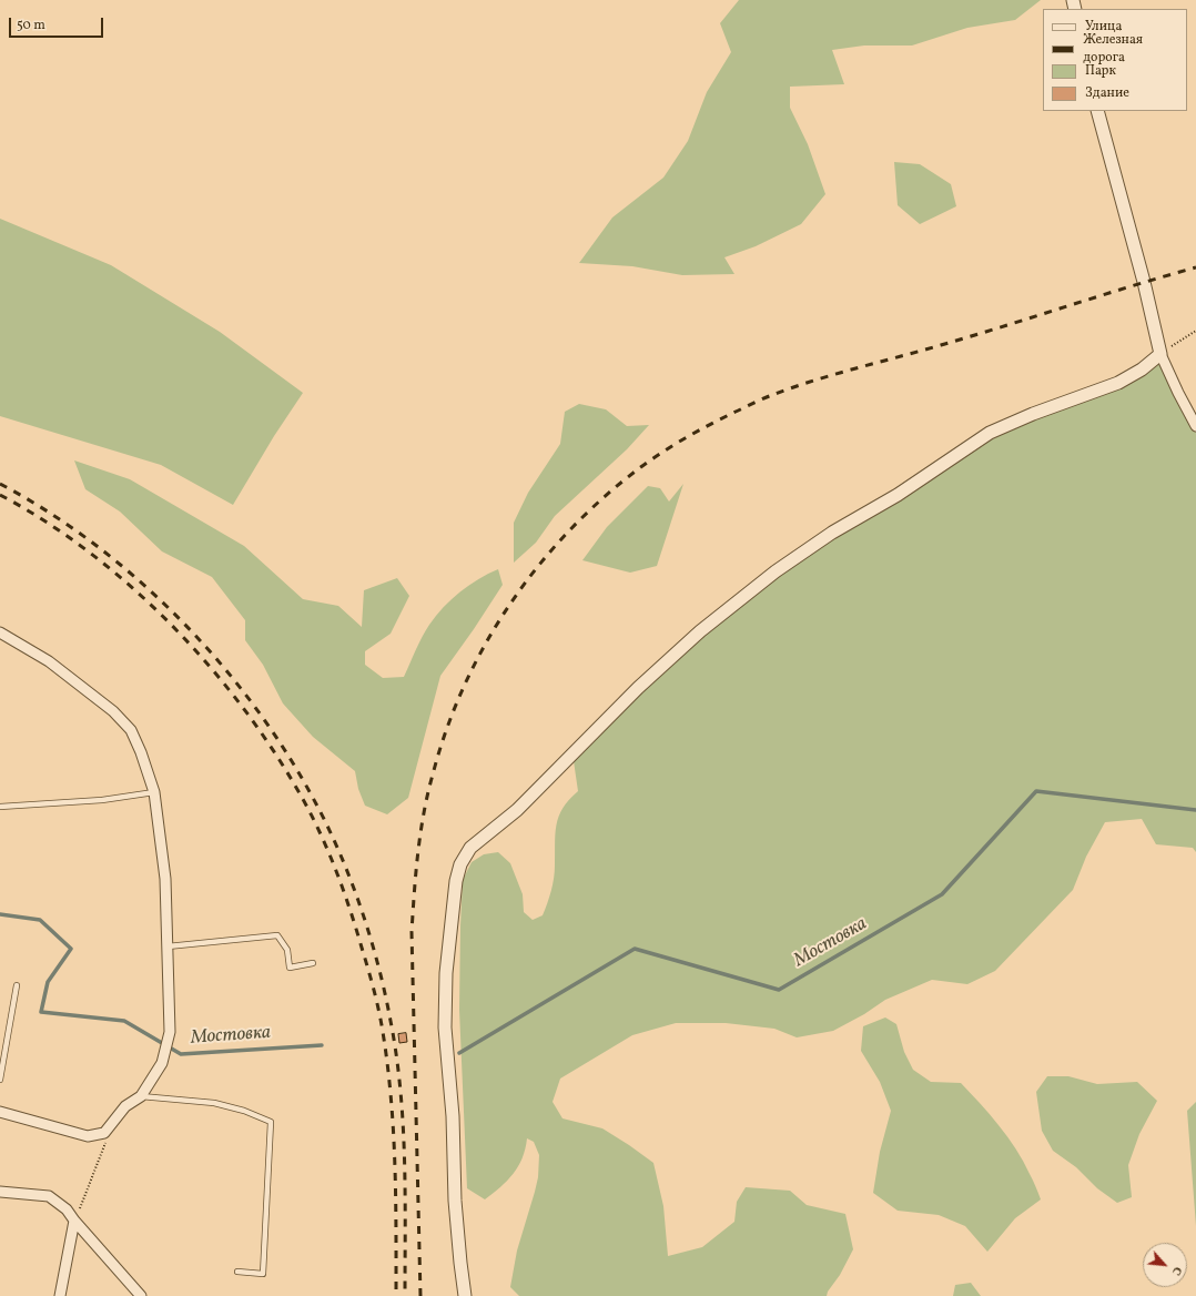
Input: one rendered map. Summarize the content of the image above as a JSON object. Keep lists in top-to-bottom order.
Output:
{
  "water": ["Мостовка"],
  "legend": [
    "Улица",
    "Железная дорога",
    "Парк",
    "Здание"
  ],
  "scale_bar": "50 m",
  "north": "bottom right"
}
